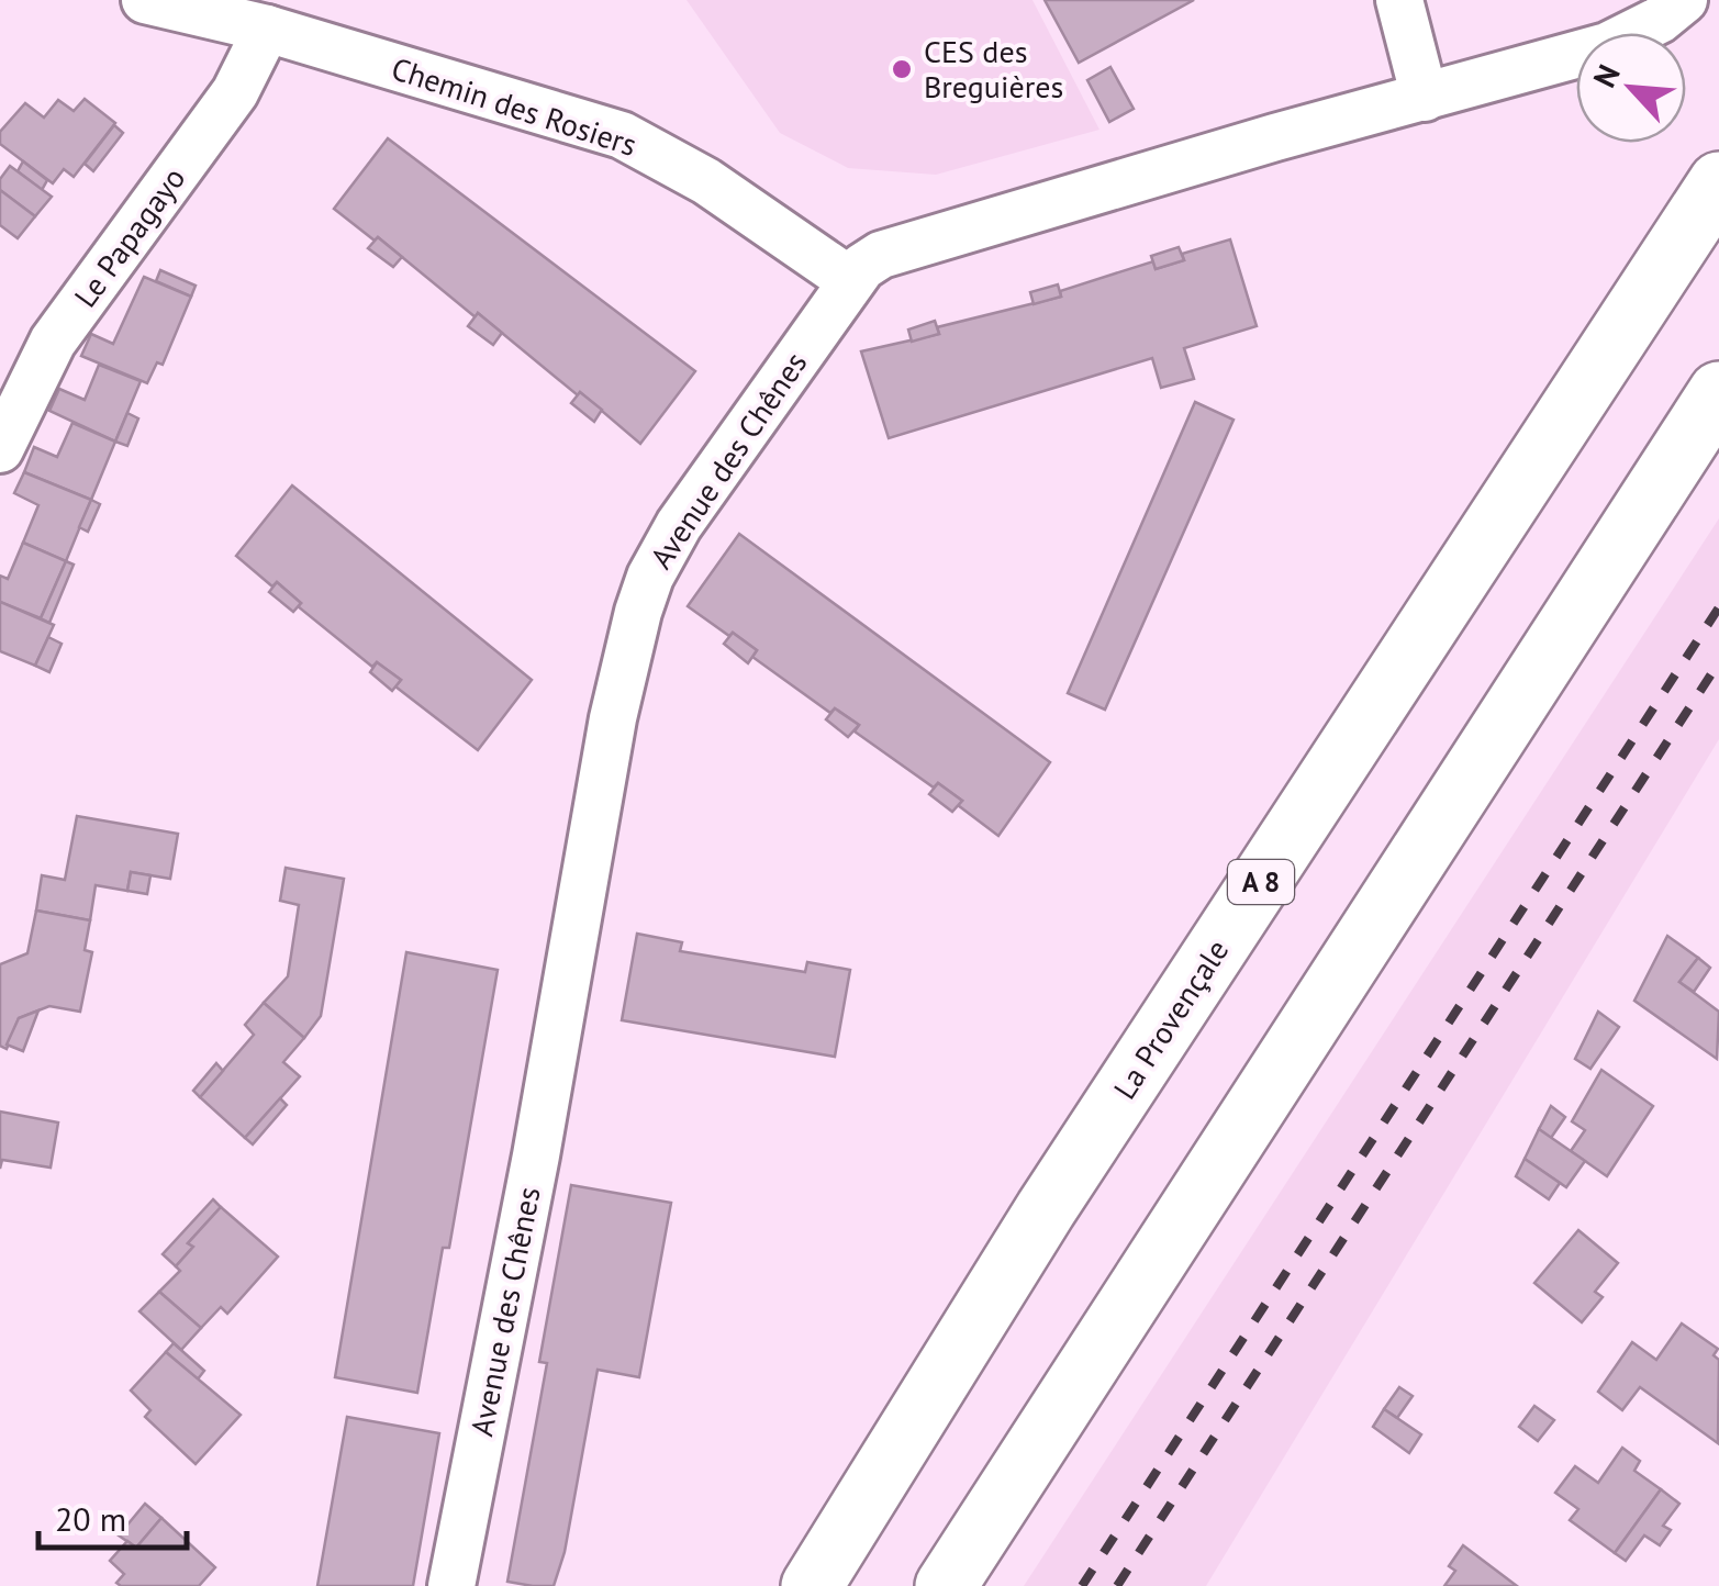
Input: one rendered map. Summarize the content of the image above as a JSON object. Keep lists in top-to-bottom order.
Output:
{
  "streets": {
    "highway": ["A 8", "La Provençale"],
    "street": ["Chemin des Rosiers", "Le Papagayo", "Avenue des Chênes"]
  },
  "crossings": [
    ["Chemin des Rosiers", "Le Papagayo"],
    ["Chemin des Rosiers", "Avenue des Chênes"]
  ],
  "places": ["CES des Breguières"],
  "scale_bar": "20 m",
  "north": "top left"
}
